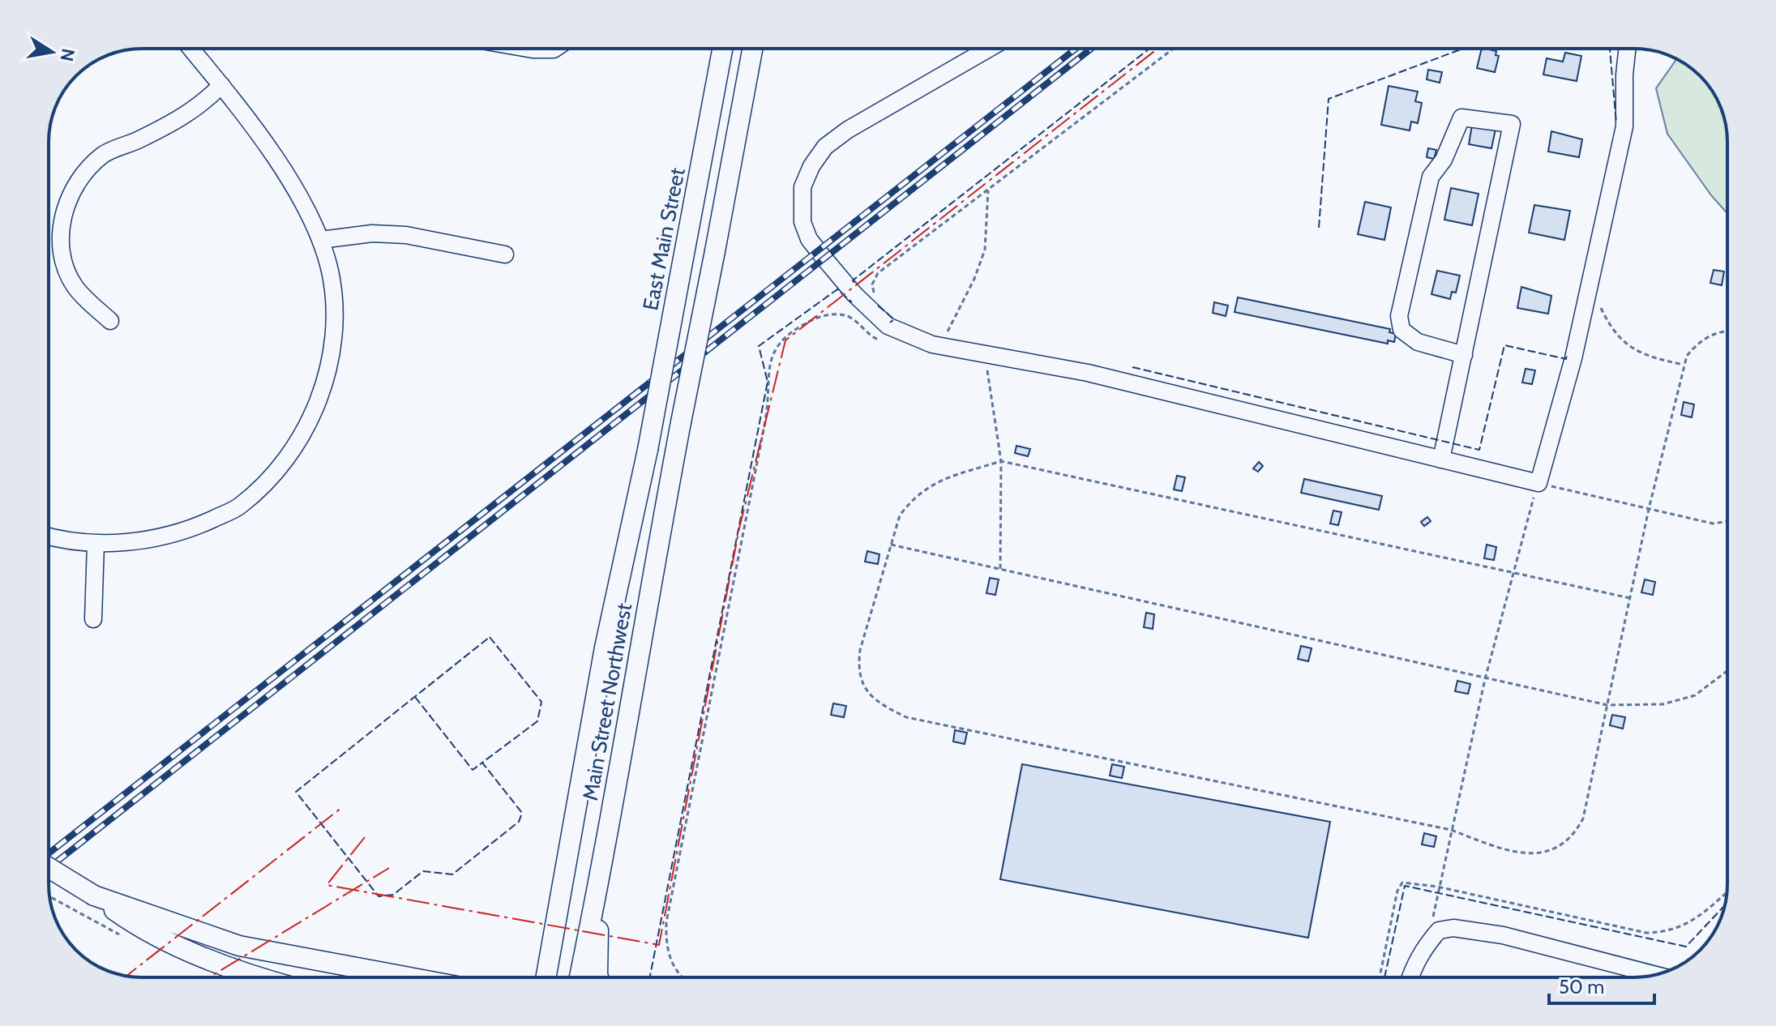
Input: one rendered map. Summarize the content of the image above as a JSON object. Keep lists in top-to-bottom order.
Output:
{
  "streets": {
    "main road": ["East Main Street", "Main Street Northwest"]
  },
  "crossings": [
    ["East Main Street", "Main Street Northwest"]
  ],
  "scale_bar": "50 m",
  "north": "right"
}
